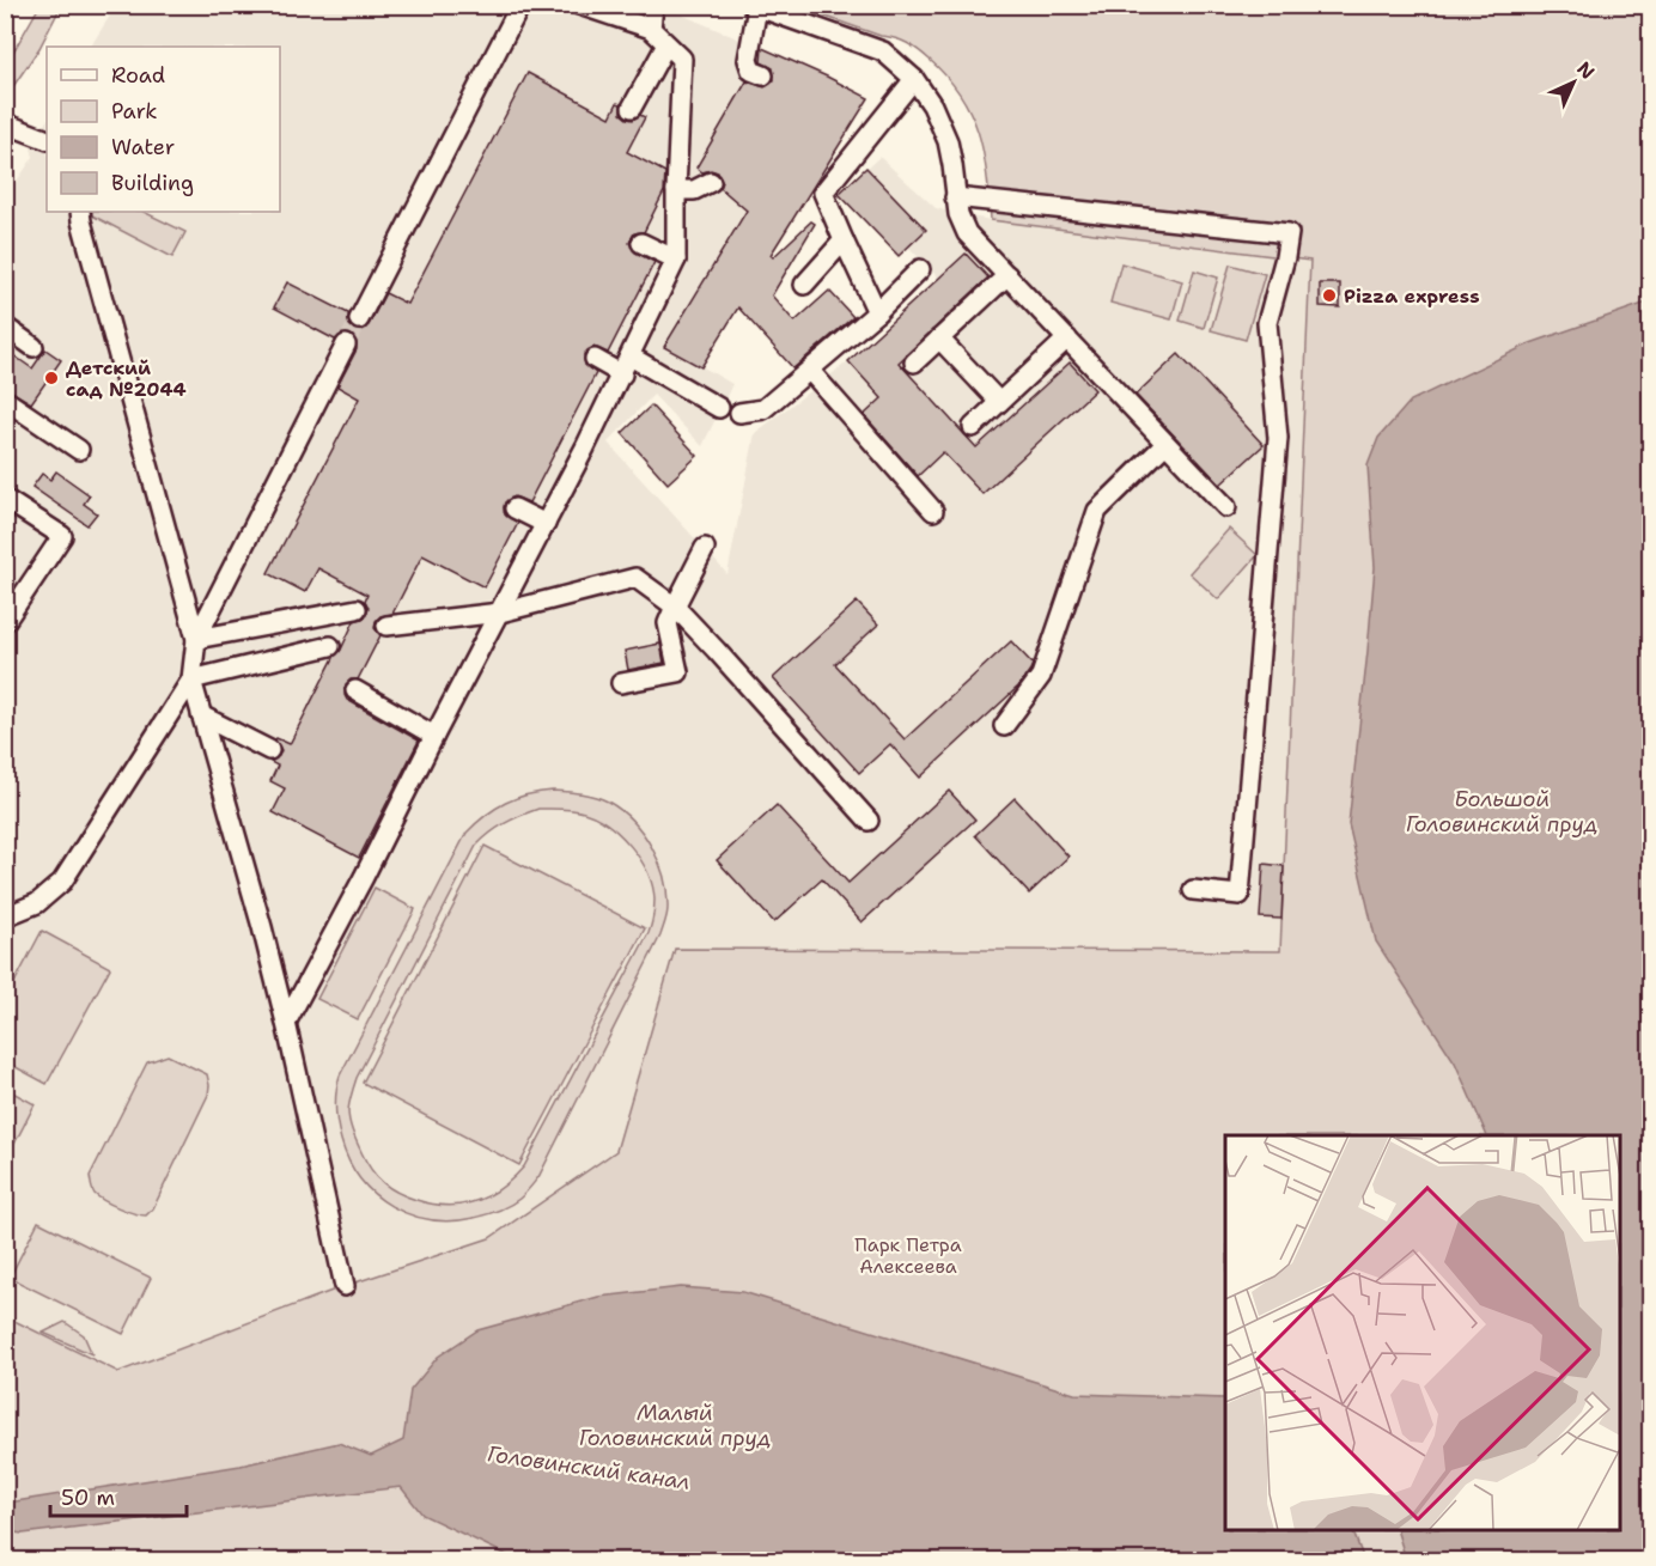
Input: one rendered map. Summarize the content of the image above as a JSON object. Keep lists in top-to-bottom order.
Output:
{
  "water": ["Большой Головинский пруд", "Малый Головинский пруд", "Головинский канал"],
  "parks": ["Парк Петра Алексеева"],
  "places": ["Pizza express", "Детский сад №2044"],
  "legend": [
    "Road",
    "Park",
    "Water",
    "Building"
  ],
  "scale_bar": "50 m",
  "north": "top right"
}
